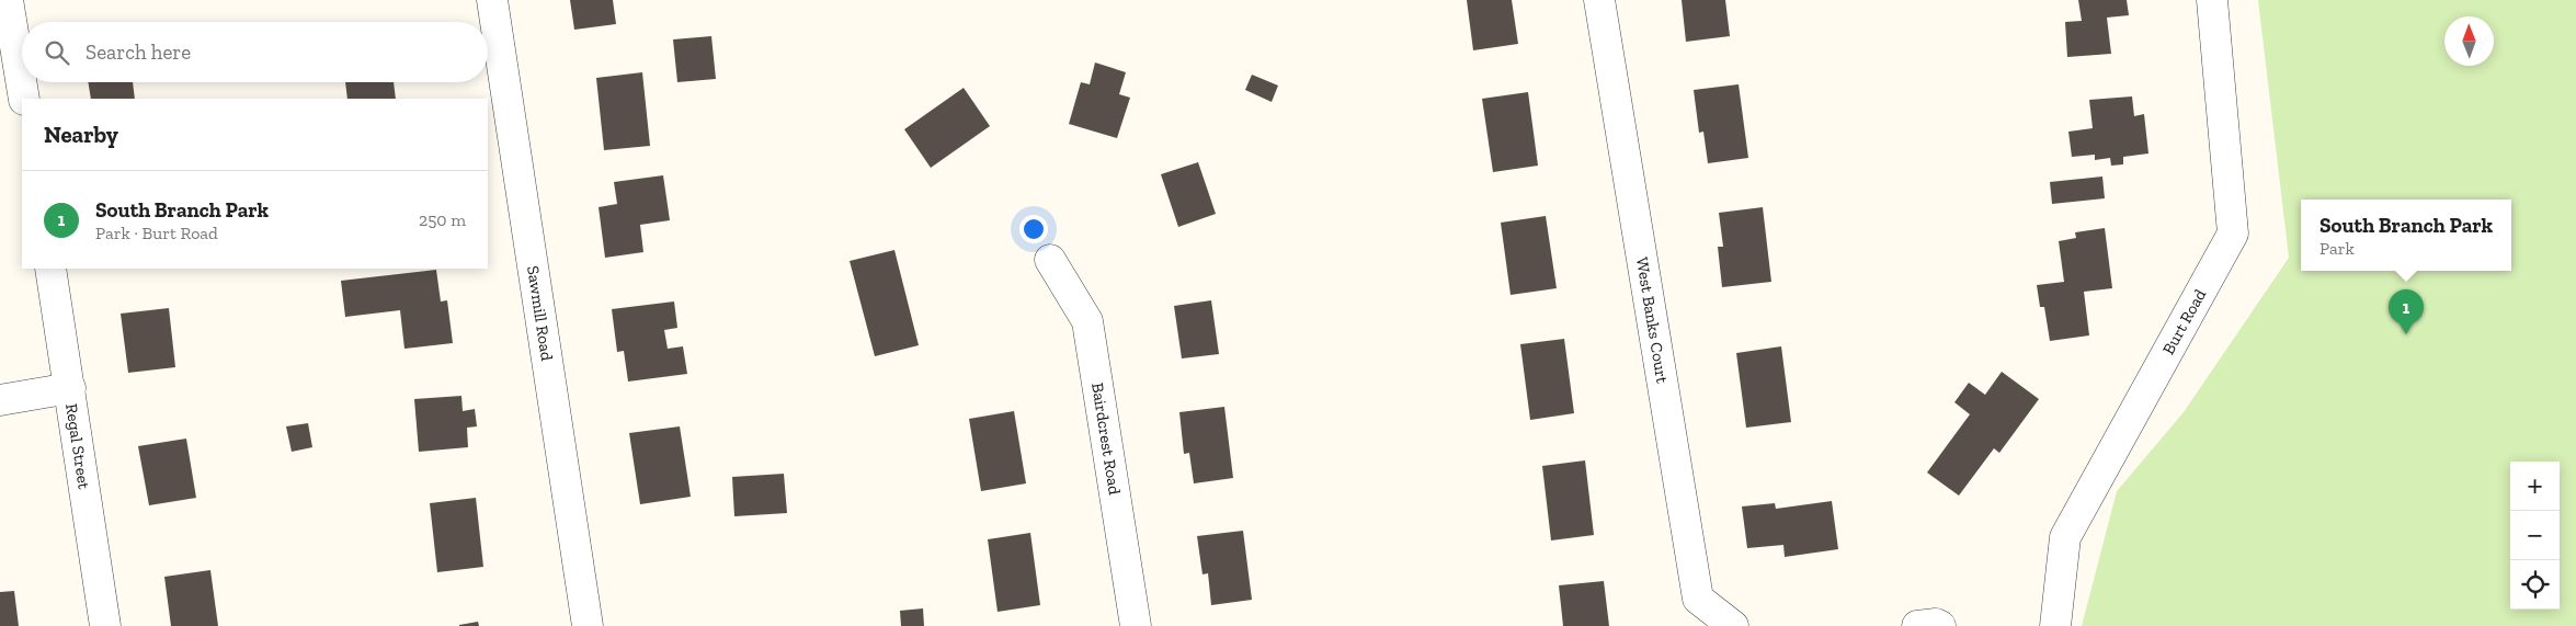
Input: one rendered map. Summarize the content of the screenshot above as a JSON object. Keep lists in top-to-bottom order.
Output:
{
  "streets": {
    "street": [
      "Sawmill Road",
      "West Banks Court",
      "Burt Road",
      "Bairdcrest Road",
      "Regal Street"
    ]
  },
  "north": "top",
  "page": {
    "search": "Search here",
    "heading": "Nearby",
    "list": [
      {
        "mark": "1",
        "name": "South Branch Park",
        "note": "Park · Burt Road",
        "value": "250 m"
      }
    ],
    "popup": ["South Branch Park", "Park"],
    "pins": "1",
    "map_buttons": ["+", "−"]
  }
}
